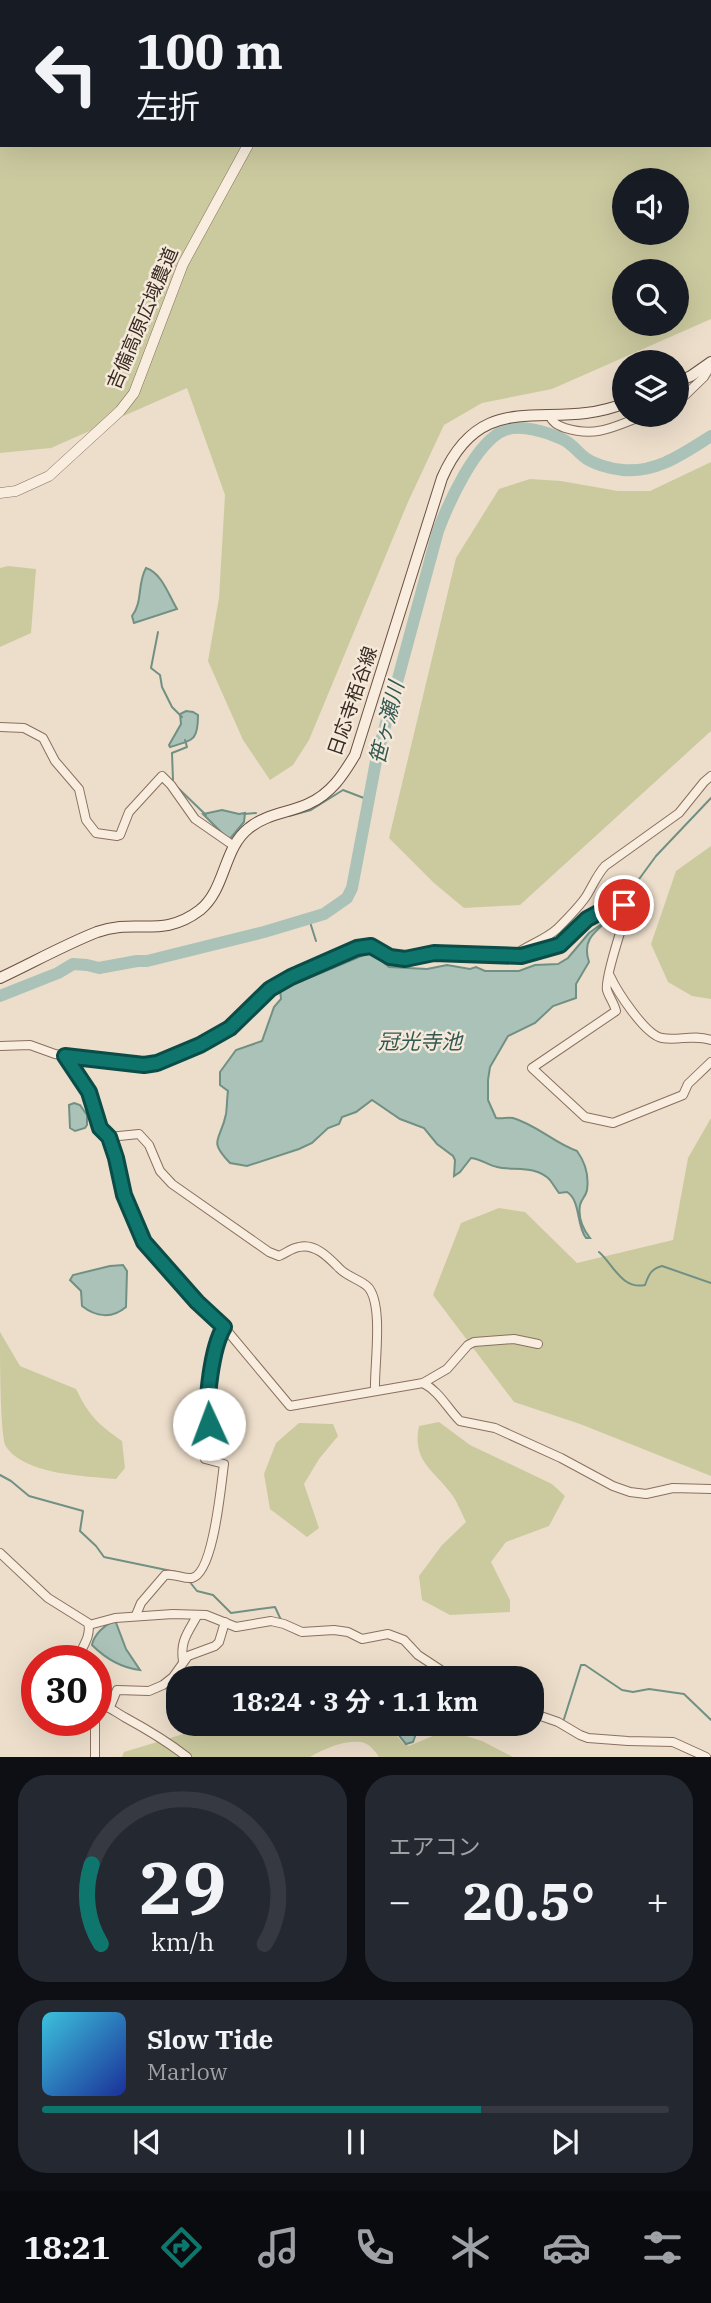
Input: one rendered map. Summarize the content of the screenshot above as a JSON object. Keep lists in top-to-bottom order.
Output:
{
  "streets": {
    "main road": ["日応寺栢谷線"],
    "street": ["吉備高原広域農道"]
  },
  "water": ["笹ヶ瀬川", "冠光寺池"],
  "page": {
    "turn": ["100 m", "左折"],
    "limit": "30",
    "trip": "18:24 · 3 分 · 1.1 km",
    "tile": "エアコン",
    "heat": ["−", "20.5°", "+"],
    "song": ["Slow Tide", "Marlow"],
    "tabs": "18:21",
    "gauge": ["29", "km/h"]
  }
}
